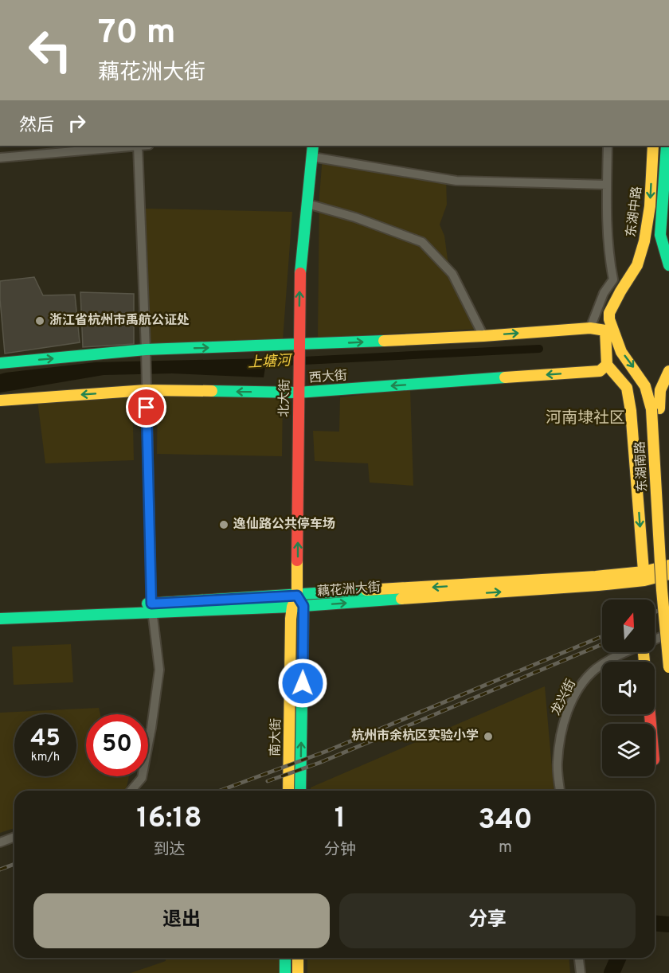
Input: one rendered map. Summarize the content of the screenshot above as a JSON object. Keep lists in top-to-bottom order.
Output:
{
  "streets": {
    "main road": [
      "东湖中路",
      "西大街",
      "北大街",
      "东湖南路",
      "藕花洲大街",
      "南大街"
    ],
    "street": ["龙兴街"]
  },
  "crossings": [
    ["东湖中路", "东湖南路"],
    ["西大街", "北大街"],
    ["北大街", "藕花洲大街"],
    ["东湖南路", "藕花洲大街"],
    ["藕花洲大街", "南大街"]
  ],
  "one_way": ["北大街"],
  "districts": ["河南埭社区"],
  "water": ["上塘河"],
  "places": ["浙江省杭州市禹航公证处", "逸仙路公共停车场", "杭州市余杭区实验小学"],
  "north": "top",
  "page": {
    "turn": ["70 m", "藕花洲大街"],
    "then": "然后",
    "speed": "45 km/h",
    "limit": "50",
    "eta": [
      "16:18",
      "到达",
      "1",
      "分钟",
      "340",
      "m"
    ],
    "buttons": ["退出", "分享"]
  }
}
